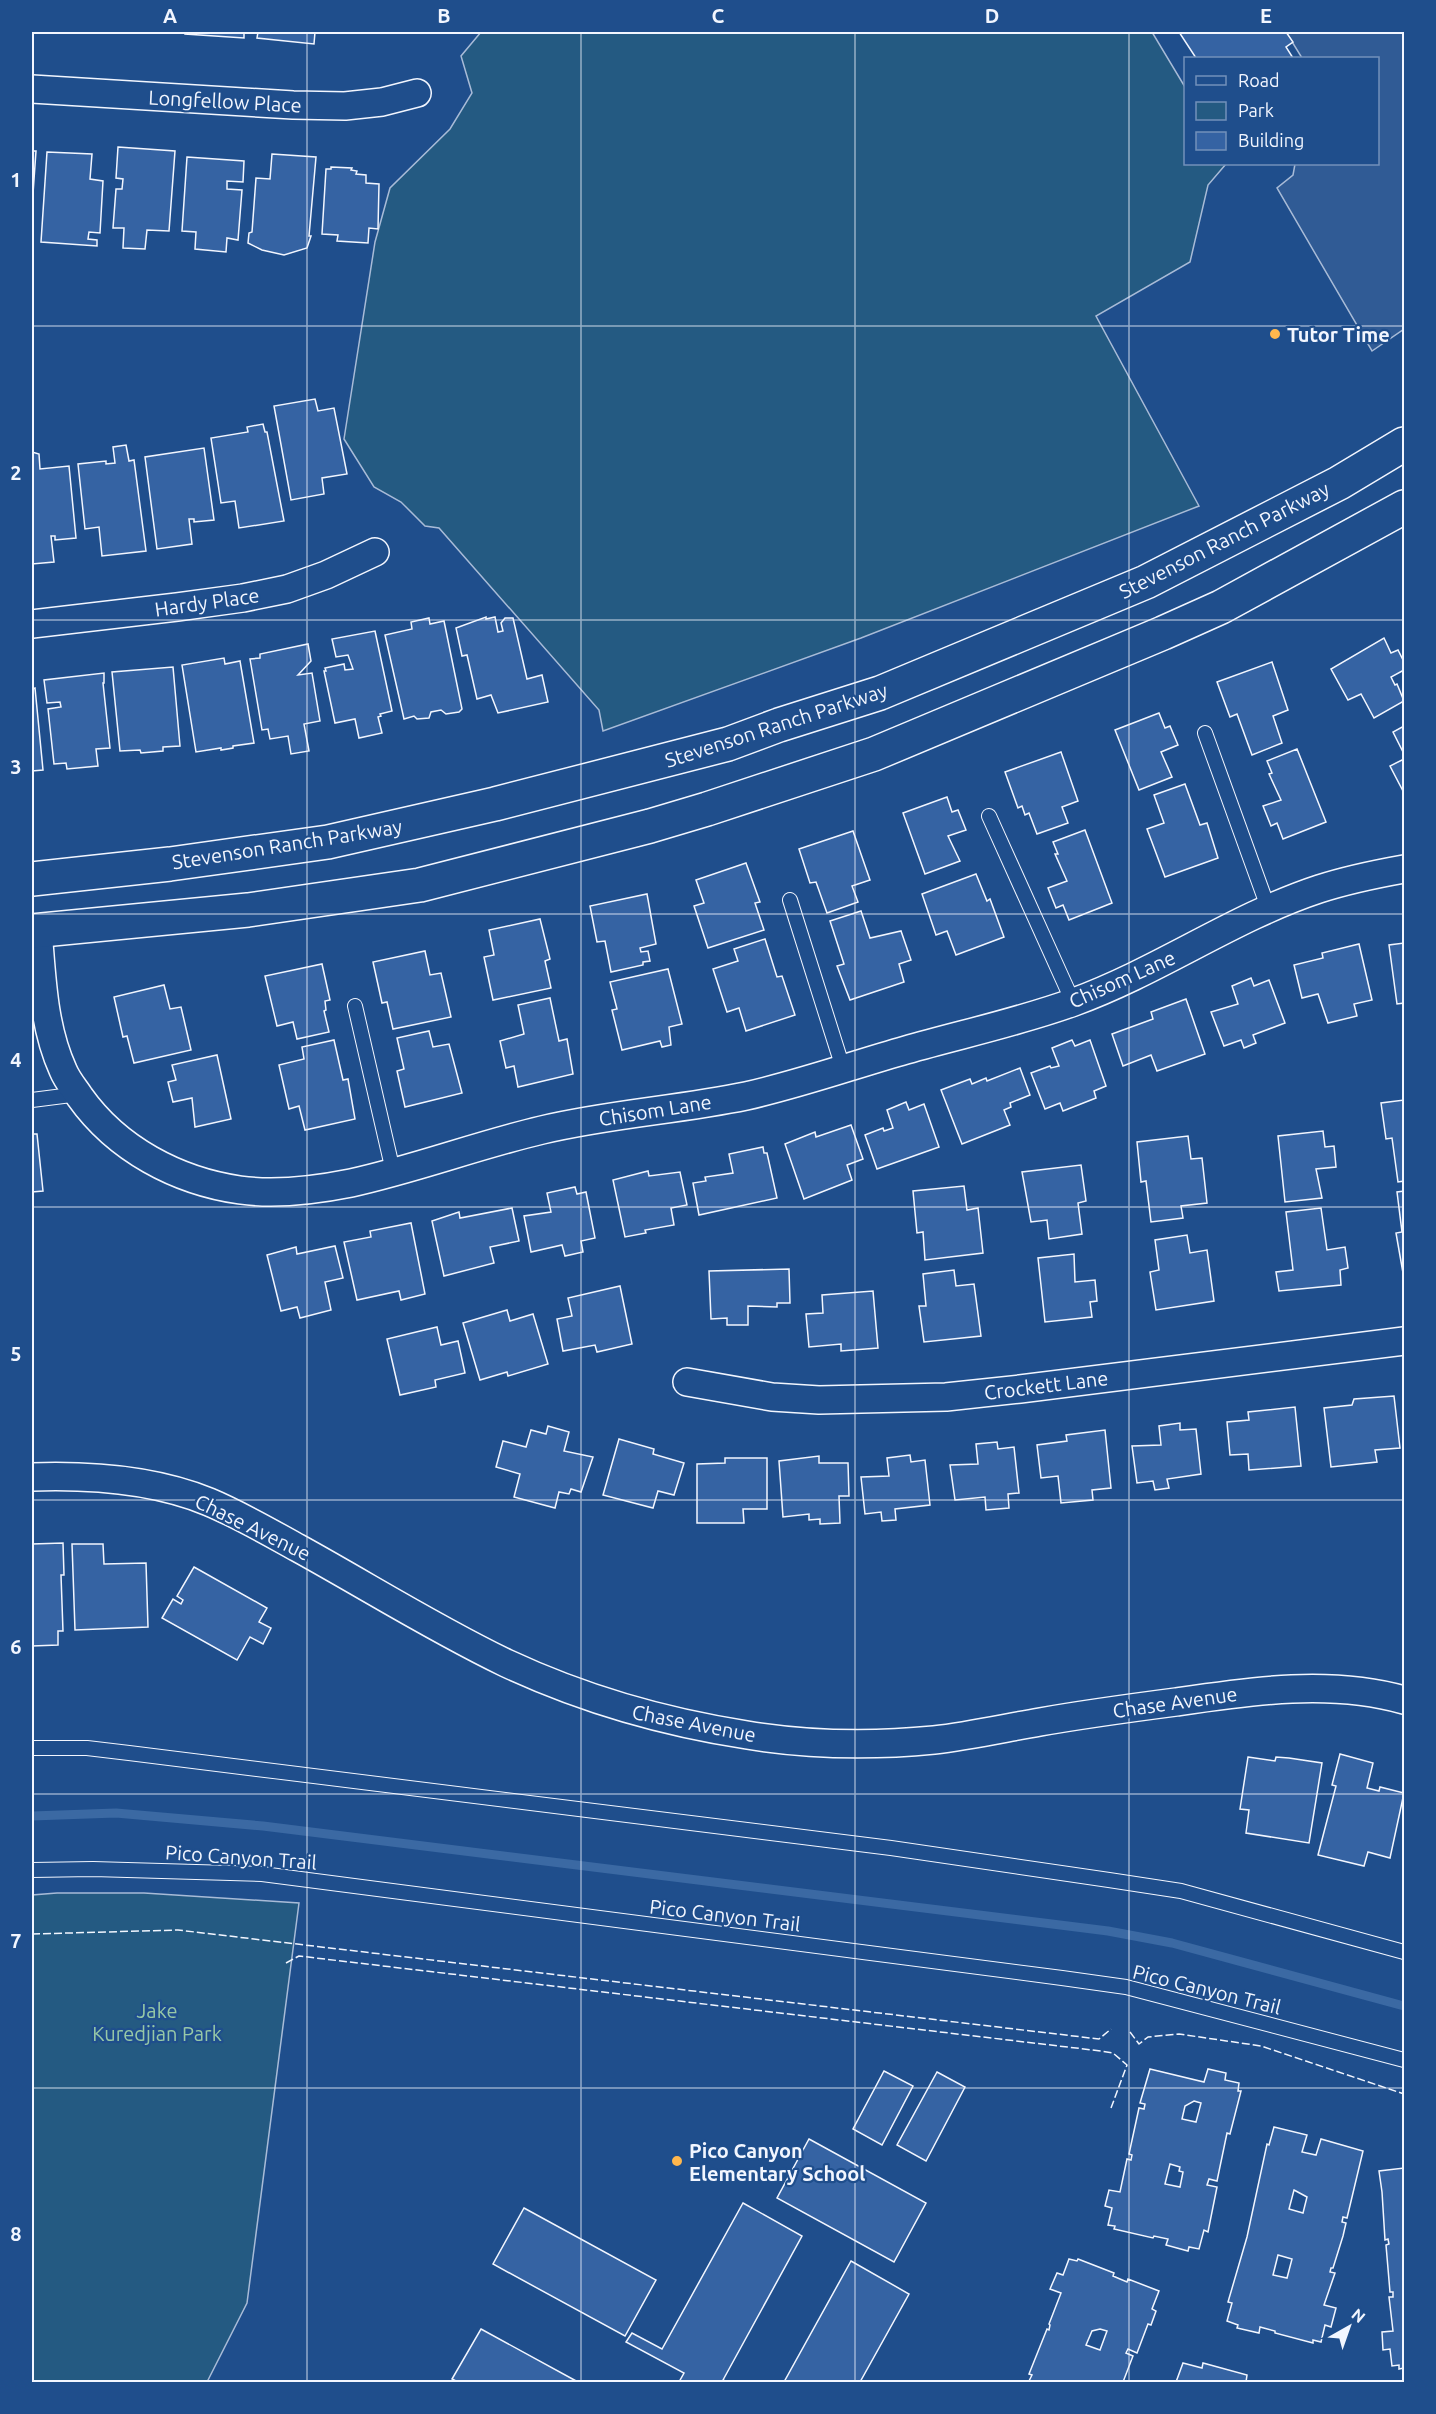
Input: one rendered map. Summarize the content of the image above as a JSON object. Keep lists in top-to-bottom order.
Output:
{
  "streets": {
    "main road": ["Stevenson Ranch Parkway"],
    "street": [
      "Longfellow Place",
      "Hardy Place",
      "Chisom Lane",
      "Crockett Lane",
      "Chase Avenue"
    ],
    "lane": ["Pico Canyon Trail"]
  },
  "parks": ["Jake Kuredjian Park"],
  "places": ["Tutor Time", "Pico Canyon Elementary School"],
  "legend": ["Road", "Park", "Building"],
  "north": "top right",
  "grid": {
    "columns": [
      "A",
      "B",
      "C",
      "D",
      "E"
    ],
    "rows": [
      "1",
      "2",
      "3",
      "4",
      "5",
      "6",
      "7",
      "8"
    ]
  }
}
